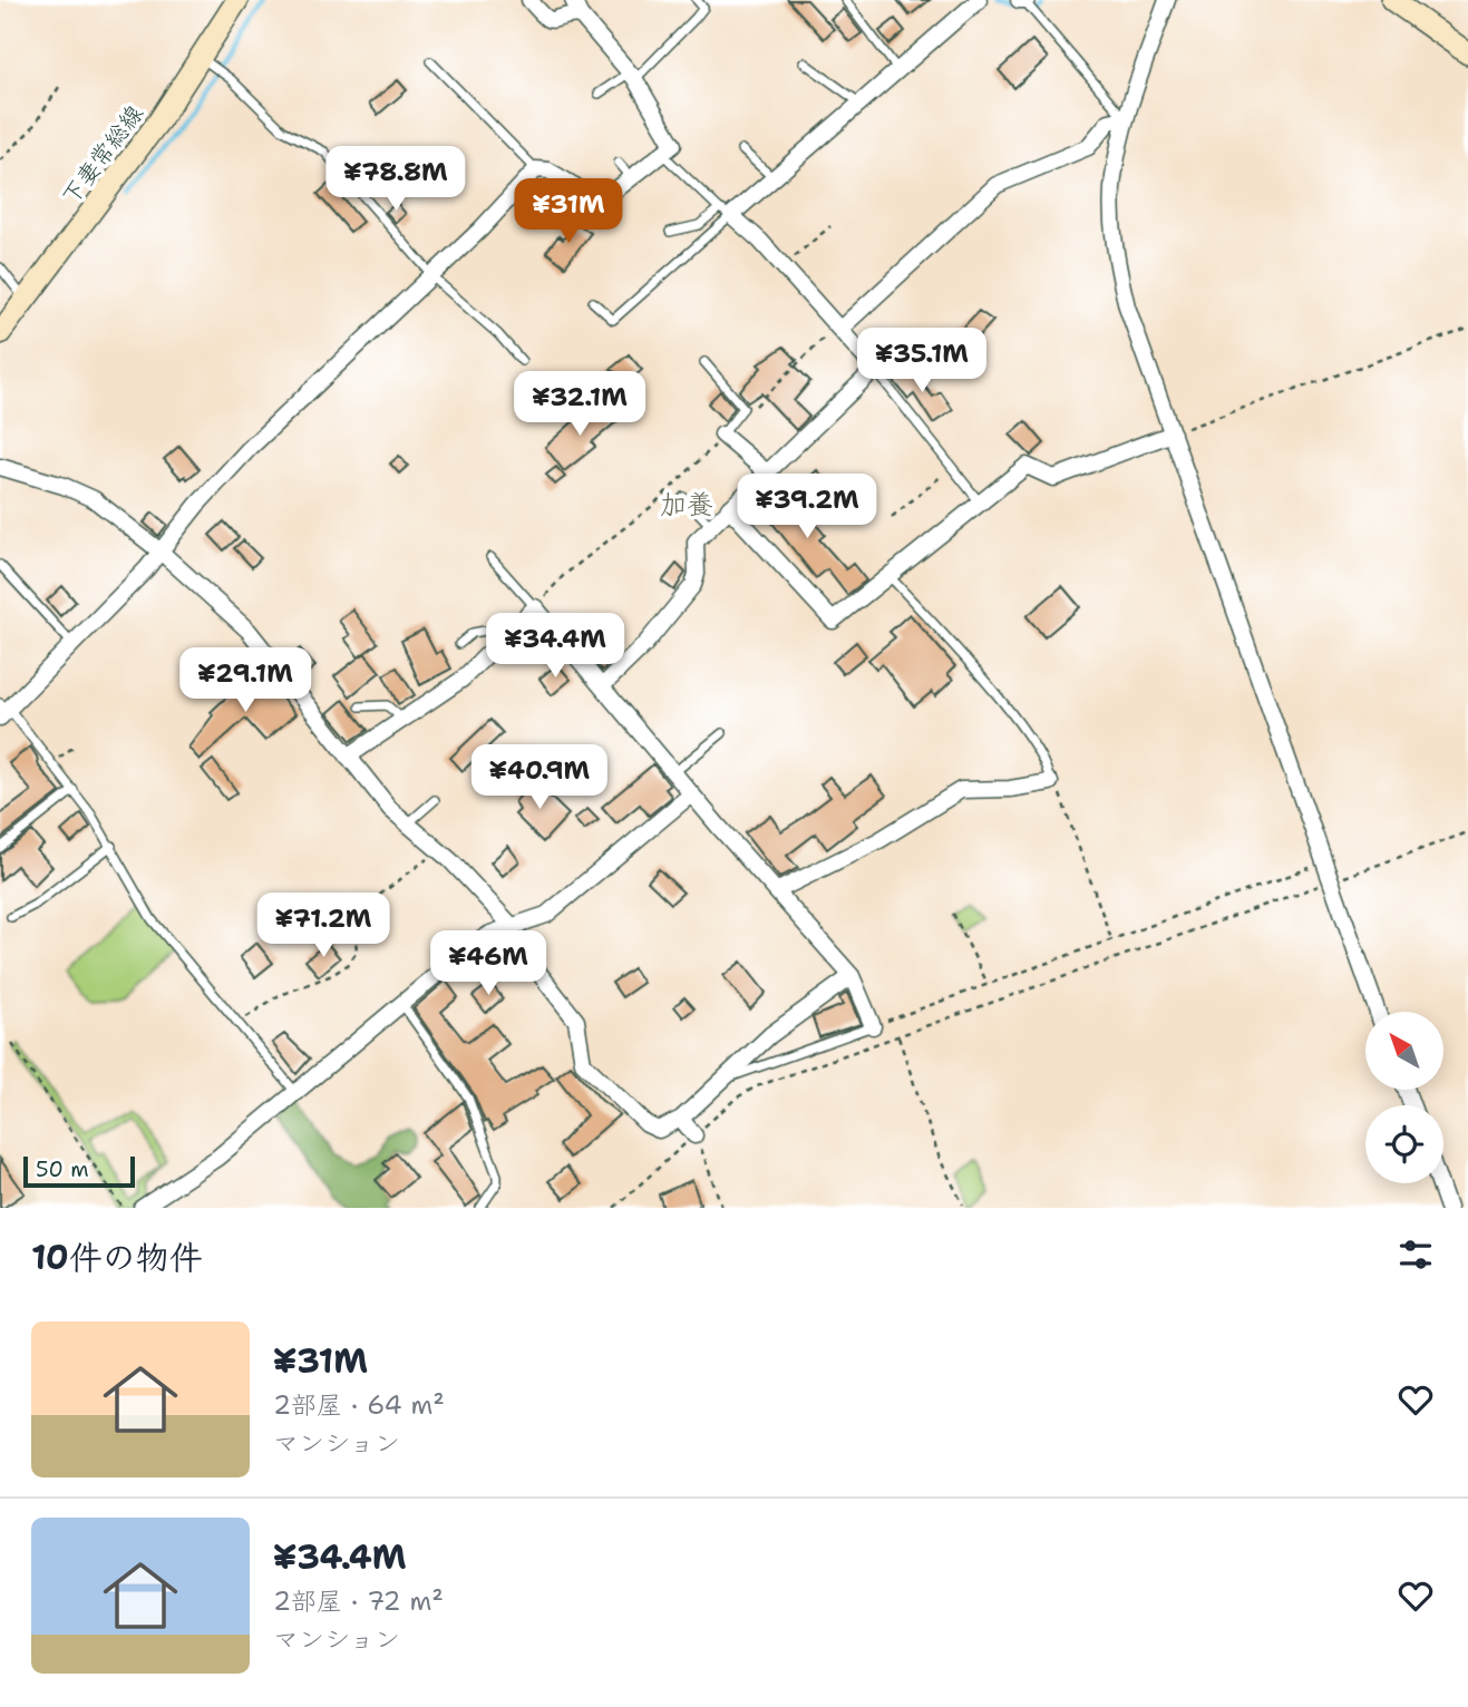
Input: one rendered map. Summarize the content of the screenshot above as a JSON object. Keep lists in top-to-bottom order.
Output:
{
  "streets": {
    "main road": ["下妻常総線"]
  },
  "districts": ["加養"],
  "scale_bar": "50 m",
  "north": "top left",
  "page": {
    "price": [
      "¥78.8M",
      "¥31M",
      "¥35.1M",
      "¥32.1M",
      "¥39.2M",
      "¥34.4M",
      "¥29.1M",
      "¥40.9M",
      "¥71.2M",
      "¥46M"
    ],
    "scale": "50 m",
    "heading": "10件の物件",
    "list": [
      {
        "name": "¥31M",
        "note": "2部屋 · 64 m² · マンション"
      },
      {
        "name": "¥34.4M",
        "note": "2部屋 · 72 m² · マンション"
      }
    ]
  }
}
